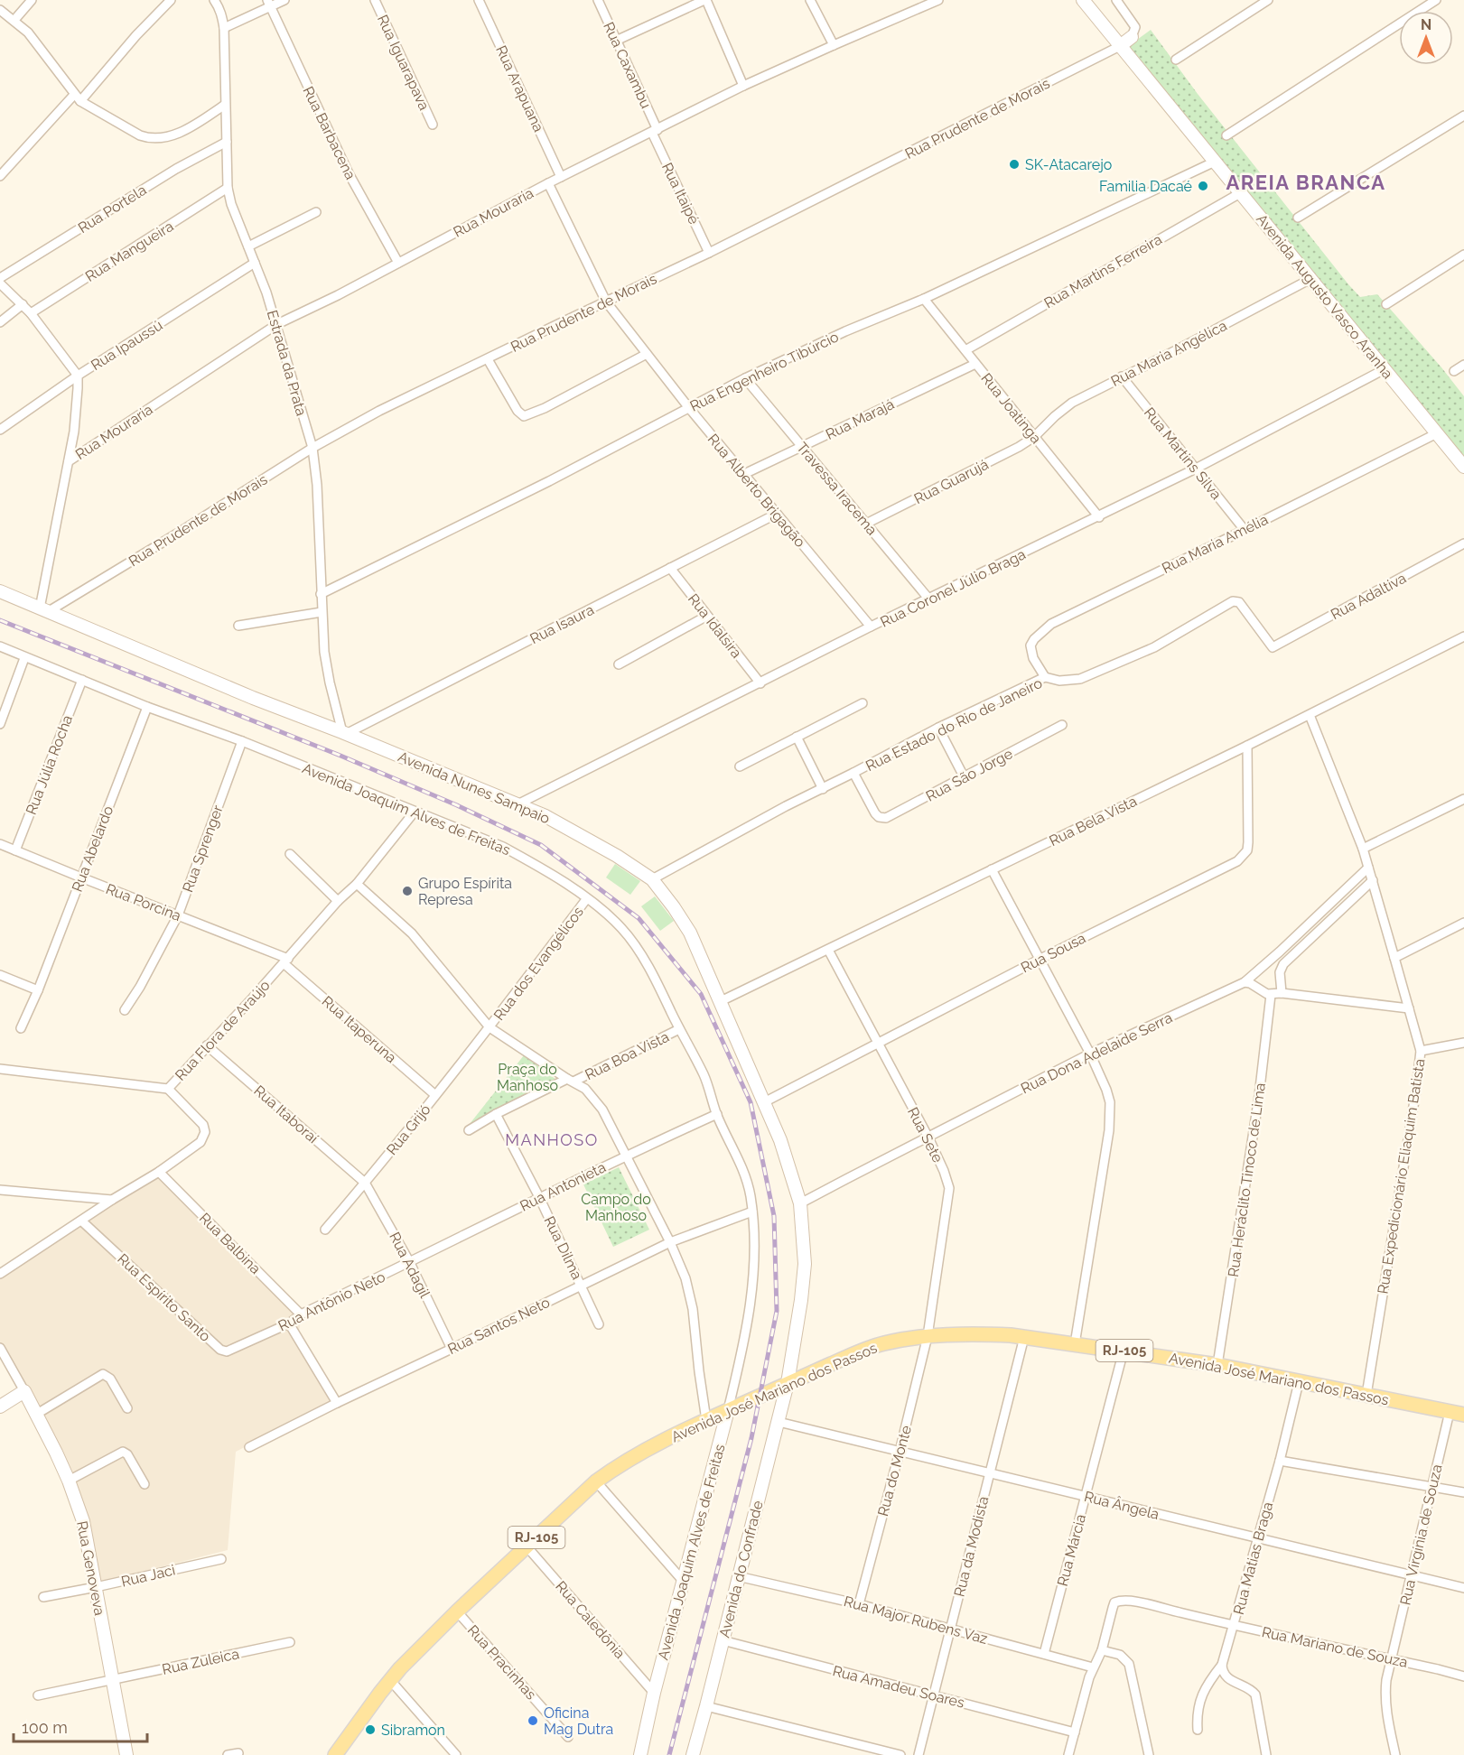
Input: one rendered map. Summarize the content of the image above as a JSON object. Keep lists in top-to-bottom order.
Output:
{
  "streets": {
    "main road": ["RJ-105", "Avenida José Mariano dos Passos"],
    "street": [
      "Rua Iguarapava",
      "Rua Caxambu",
      "Rua Arapuana",
      "Rua Prudente de Morais",
      "Rua Barbacena",
      "Rua Itaipé",
      "Rua Portela",
      "Rua Mouraria",
      "Rua Mangueira",
      "Rua Martins Ferreira",
      "Avenida Augusto Vasco Aranha",
      "Rua Ipaussú",
      "Rua Maria Angélica",
      "Estrada da Prata",
      "Rua Engenheiro Tibúrcio",
      "Rua Joatinga",
      "Rua Marajá",
      "Rua Martins Silva",
      "Rua Guarujá",
      "Travessa Iracema",
      "Rua Alberto Brigagão",
      "Rua Maria Amélia",
      "Rua Coronel Júlio Braga",
      "Rua Adaltiva",
      "Rua Isaura",
      "Rua Idalsira",
      "Rua Estado do Rio de Janeiro",
      "Rua Júlia Rocha",
      "Rua São Jorge",
      "Avenida Nunes Sampaio",
      "Avenida Joaquim Alves de Freitas",
      "Rua Bela Vista",
      "Rua Abelardo",
      "Rua Sprenger",
      "Rua Porcina",
      "Rua Sousa",
      "Rua dos Evangélicos",
      "Rua Itaperuna",
      "Rua Flora de Araújo",
      "Rua Dona Adelaide Serra",
      "Rua Boa Vista",
      "Rua Itaboraí",
      "Rua Grijó",
      "Rua Sete",
      "Rua Expedicionário Eliaquim Batista",
      "Rua Heráclito Tinoco de Lima",
      "Rua Antonieta",
      "Rua Balbina",
      "Rua Dilma",
      "Rua Adagil",
      "Rua Espírito Santo",
      "Rua Antônio Neto",
      "Rua Santos Neto",
      "Rua do Monte",
      "Rua Ângela",
      "Rua Virgínia de Souza",
      "Rua da Modista",
      "Rua Márcia",
      "Rua Matias Braga",
      "Rua Genoveva",
      "Avenida do Confrade",
      "Rua Jaci",
      "Rua Caledônia",
      "Rua Major Rubens Vaz",
      "Rua Mariano de Souza",
      "Rua Zuleica",
      "Rua Pracinhas",
      "Rua Amadeu Soares"
    ]
  },
  "crossings": [
    ["Rua Caxambu", "Rua Itaipé"],
    ["Rua Caxambu", "Rua Mouraria"],
    ["Rua Arapuana", "Rua Mouraria"],
    ["Rua Prudente de Morais", "Rua Itaipé"],
    ["Rua Prudente de Morais", "Avenida Augusto Vasco Aranha"],
    ["Rua Prudente de Morais", "Estrada da Prata"],
    ["Rua Prudente de Morais", "Rua Alberto Brigagão"],
    ["Rua Prudente de Morais", "Avenida Nunes Sampaio"],
    ["Rua Barbacena", "Rua Mouraria"],
    ["Rua Itaipé", "Rua Mouraria"],
    ["Rua Portela", "Estrada da Prata"],
    ["Rua Mouraria", "Estrada da Prata"],
    ["Rua Mouraria", "Rua Alberto Brigagão"],
    ["Rua Mangueira", "Estrada da Prata"],
    ["Rua Martins Ferreira", "Avenida Augusto Vasco Aranha"],
    ["Rua Martins Ferreira", "Rua Joatinga"],
    ["Avenida Augusto Vasco Aranha", "Rua Maria Angélica"],
    ["Avenida Augusto Vasco Aranha", "Rua Engenheiro Tibúrcio"],
    ["Avenida Augusto Vasco Aranha", "Rua Maria Amélia"],
    ["Avenida Augusto Vasco Aranha", "Rua Coronel Júlio Braga"],
    ["Rua Ipaussú", "Estrada da Prata"],
    ["Rua Maria Angélica", "Rua Joatinga"],
    ["Rua Maria Angélica", "Rua Martins Silva"],
    ["Rua Maria Angélica", "Rua Guarujá"],
    ["Estrada da Prata", "Rua Engenheiro Tibúrcio"],
    ["Estrada da Prata", "Rua Isaura"],
    ["Estrada da Prata", "Avenida Nunes Sampaio"],
    ["Rua Engenheiro Tibúrcio", "Rua Joatinga"],
    ["Rua Engenheiro Tibúrcio", "Travessa Iracema"],
    ["Rua Engenheiro Tibúrcio", "Rua Alberto Brigagão"],
    ["Rua Joatinga", "Rua Marajá"],
    ["Rua Joatinga", "Rua Guarujá"],
    ["Rua Joatinga", "Rua Coronel Júlio Braga"],
    ["Rua Marajá", "Travessa Iracema"],
    ["Rua Marajá", "Rua Alberto Brigagão"],
    ["Rua Martins Silva", "Rua Maria Amélia"],
    ["Rua Martins Silva", "Rua Coronel Júlio Braga"],
    ["Rua Guarujá", "Travessa Iracema"],
    ["Travessa Iracema", "Rua Coronel Júlio Braga"],
    ["Rua Alberto Brigagão", "Rua Coronel Júlio Braga"],
    ["Rua Alberto Brigagão", "Rua Isaura"],
    ["Rua Maria Amélia", "Rua Estado do Rio de Janeiro"],
    ["Rua Coronel Júlio Braga", "Rua Idalsira"],
    ["Rua Coronel Júlio Braga", "Avenida Nunes Sampaio"],
    ["Rua Adaltiva", "Rua Estado do Rio de Janeiro"],
    ["Rua Isaura", "Rua Idalsira"],
    ["Rua Isaura", "Avenida Nunes Sampaio"],
    ["Rua Estado do Rio de Janeiro", "Rua São Jorge"],
    ["Rua Estado do Rio de Janeiro", "Avenida Nunes Sampaio"],
    ["Rua Júlia Rocha", "Avenida Joaquim Alves de Freitas"],
    ["Rua Júlia Rocha", "Rua Porcina"],
    ["Avenida Nunes Sampaio", "Rua Bela Vista"],
    ["Avenida Nunes Sampaio", "Rua Sousa"],
    ["Avenida Nunes Sampaio", "Rua Dona Adelaide Serra"],
    ["Avenida Nunes Sampaio", "Avenida José Mariano dos Passos"],
    ["Avenida Nunes Sampaio", "Avenida do Confrade"],
    ["Avenida Joaquim Alves de Freitas", "Rua Abelardo"],
    ["Avenida Joaquim Alves de Freitas", "Rua Sprenger"],
    ["Avenida Joaquim Alves de Freitas", "Rua dos Evangélicos"],
    ["Avenida Joaquim Alves de Freitas", "Rua Flora de Araújo"],
    ["Avenida Joaquim Alves de Freitas", "Rua Boa Vista"],
    ["Avenida Joaquim Alves de Freitas", "Rua Antonieta"],
    ["Avenida Joaquim Alves de Freitas", "Rua Santos Neto"],
    ["Avenida Joaquim Alves de Freitas", "Avenida José Mariano dos Passos"],
    ["Avenida Joaquim Alves de Freitas", "Rua Caledônia"],
    ["Rua Bela Vista", "Rua Sousa"],
    ["Rua Bela Vista", "Rua Sete"],
    ["Rua Bela Vista", "Rua Expedicionário Eliaquim Batista"],
    ["Rua Abelardo", "Rua Porcina"],
    ["Rua Sprenger", "Rua Porcina"],
    ["Rua Porcina", "Rua Itaperuna"],
    ["Rua Porcina", "Rua Flora de Araújo"],
    ["Rua Sousa", "Rua Sete"],
    ["Rua dos Evangélicos", "Rua Grijó"],
    ["Rua Itaperuna", "Rua Flora de Araújo"],
    ["Rua Itaperuna", "Rua Grijó"],
    ["Rua Flora de Araújo", "Rua Itaboraí"],
    ["Rua Flora de Araújo", "Rua Balbina"],
    ["Rua Flora de Araújo", "Rua Espírito Santo"],
    ["Rua Dona Adelaide Serra", "Rua Sete"],
    ["Rua Dona Adelaide Serra", "Rua Expedicionário Eliaquim Batista"],
    ["Rua Boa Vista", "Rua Dilma"],
    ["Rua Itaboraí", "Rua Grijó"],
    ["Rua Itaboraí", "Rua Adagil"],
    ["Rua Grijó", "Rua Adagil"],
    ["Rua Sete", "Avenida José Mariano dos Passos"],
    ["Rua Sete", "Rua do Monte"],
    ["Rua Expedicionário Eliaquim Batista", "Avenida José Mariano dos Passos"],
    ["Rua Heráclito Tinoco de Lima", "Avenida José Mariano dos Passos"],
    ["Rua Antonieta", "Rua Dilma"],
    ["Rua Antonieta", "Rua Adagil"],
    ["Rua Antonieta", "Rua Antônio Neto"],
    ["Rua Balbina", "Rua Antônio Neto"],
    ["Rua Dilma", "Rua Santos Neto"],
    ["Rua Adagil", "Rua Antônio Neto"],
    ["Rua Adagil", "Rua Santos Neto"],
    ["Rua Espírito Santo", "Rua Antônio Neto"],
    ["Avenida José Mariano dos Passos", "Rua do Monte"],
    ["Avenida José Mariano dos Passos", "Rua Virgínia de Souza"],
    ["Avenida José Mariano dos Passos", "Rua da Modista"],
    ["Avenida José Mariano dos Passos", "Rua Márcia"],
    ["Avenida José Mariano dos Passos", "Rua Matias Braga"],
    ["Avenida José Mariano dos Passos", "Avenida do Confrade"],
    ["Avenida José Mariano dos Passos", "Rua Caledônia"],
    ["Avenida José Mariano dos Passos", "Rua Pracinhas"],
    ["Rua do Monte", "Rua Ângela"],
    ["Rua do Monte", "Rua Major Rubens Vaz"],
    ["Rua Ângela", "Rua Virgínia de Souza"],
    ["Rua Ângela", "Rua da Modista"],
    ["Rua Ângela", "Rua Márcia"],
    ["Rua Ângela", "Rua Matias Braga"],
    ["Rua Ângela", "Avenida do Confrade"],
    ["Rua Virgínia de Souza", "Rua Mariano de Souza"],
    ["Rua da Modista", "Rua Major Rubens Vaz"],
    ["Rua da Modista", "Rua Amadeu Soares"],
    ["Rua Márcia", "Rua Major Rubens Vaz"],
    ["Rua Matias Braga", "Rua Mariano de Souza"],
    ["Rua Genoveva", "Rua Jaci"],
    ["Rua Genoveva", "Rua Zuleica"],
    ["Avenida do Confrade", "Rua Major Rubens Vaz"],
    ["Avenida do Confrade", "Rua Amadeu Soares"]
  ],
  "districts": ["AREIA BRANCA", "MANHOSO"],
  "parks": ["Praça do Manhoso", "Campo do Manhoso"],
  "places": [
    "SK-Atacarejo",
    "Familia Dacaé",
    "Grupo Espírita Represa",
    "Oficina Mag Dutra",
    "Sibramon"
  ],
  "scale_bar": "100 m",
  "north": "top"
}
